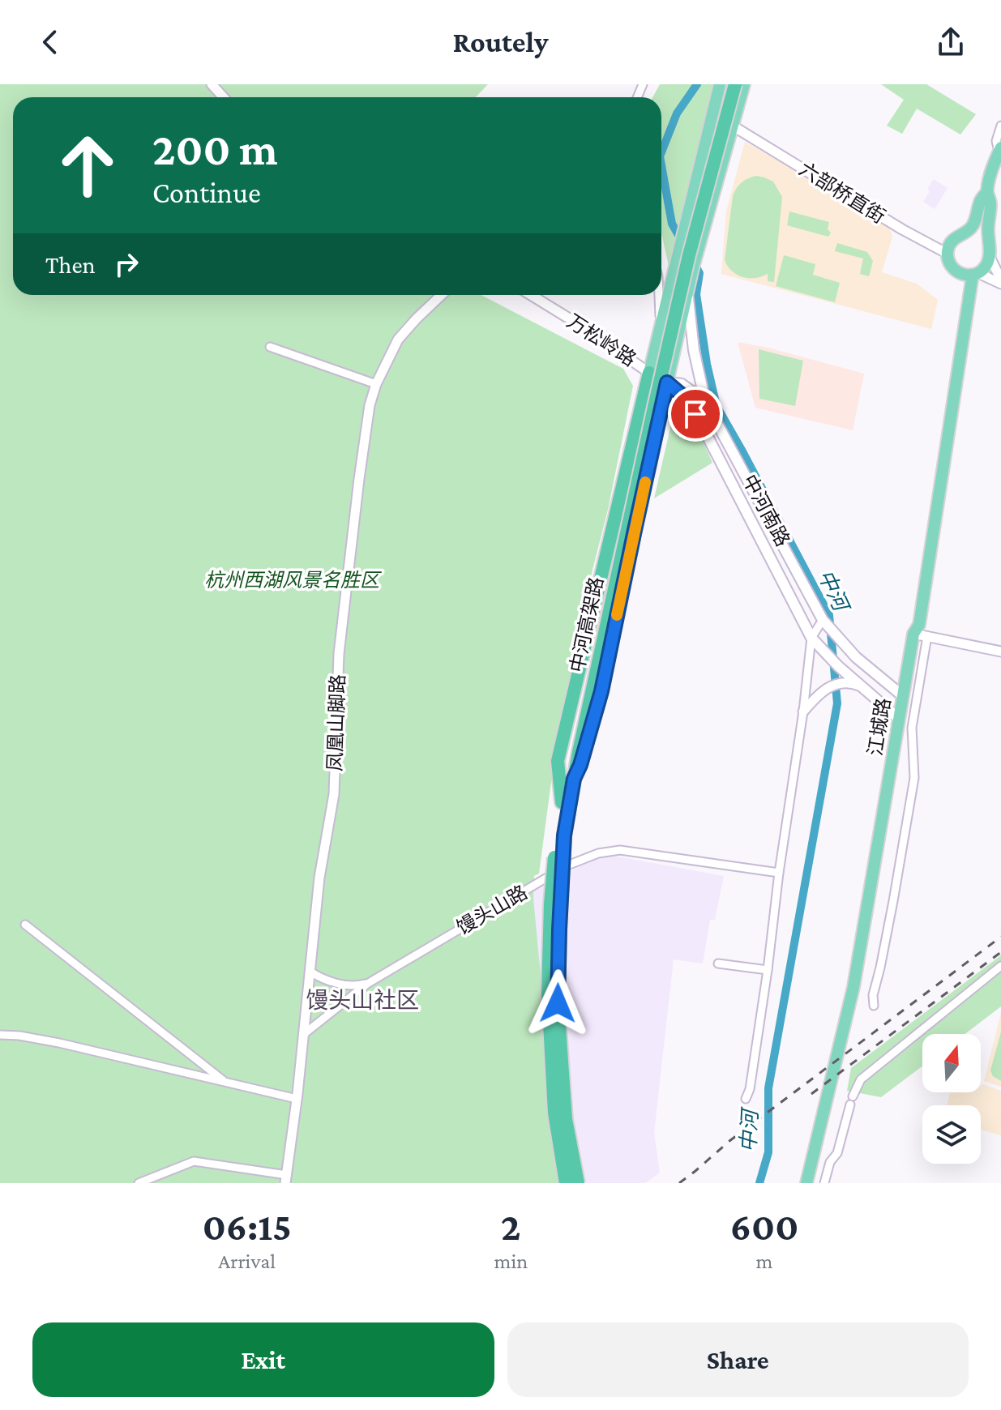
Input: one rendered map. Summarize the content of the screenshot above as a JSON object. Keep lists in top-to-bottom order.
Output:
{
  "streets": {
    "highway": ["中河高架路"],
    "main road": ["中河南路", "江城路"],
    "street": [
      "六部桥直街",
      "万松岭路",
      "凤凰山脚路",
      "馒头山路"
    ]
  },
  "crossings": [
    ["六部桥直街", "中河南路"],
    ["六部桥直街", "江城路"],
    ["中河南路", "江城路"],
    ["凤凰山脚路", "馒头山路"]
  ],
  "districts": ["馒头山社区"],
  "water": ["中河"],
  "parks": ["杭州西湖风景名胜区"],
  "north": "top",
  "page": {
    "header": "Routely",
    "turn": ["200 m", "Continue"],
    "then": "Then",
    "eta": [
      "06:15",
      "Arrival",
      "2",
      "min",
      "600",
      "m"
    ],
    "buttons": ["Exit", "Share"]
  }
}
